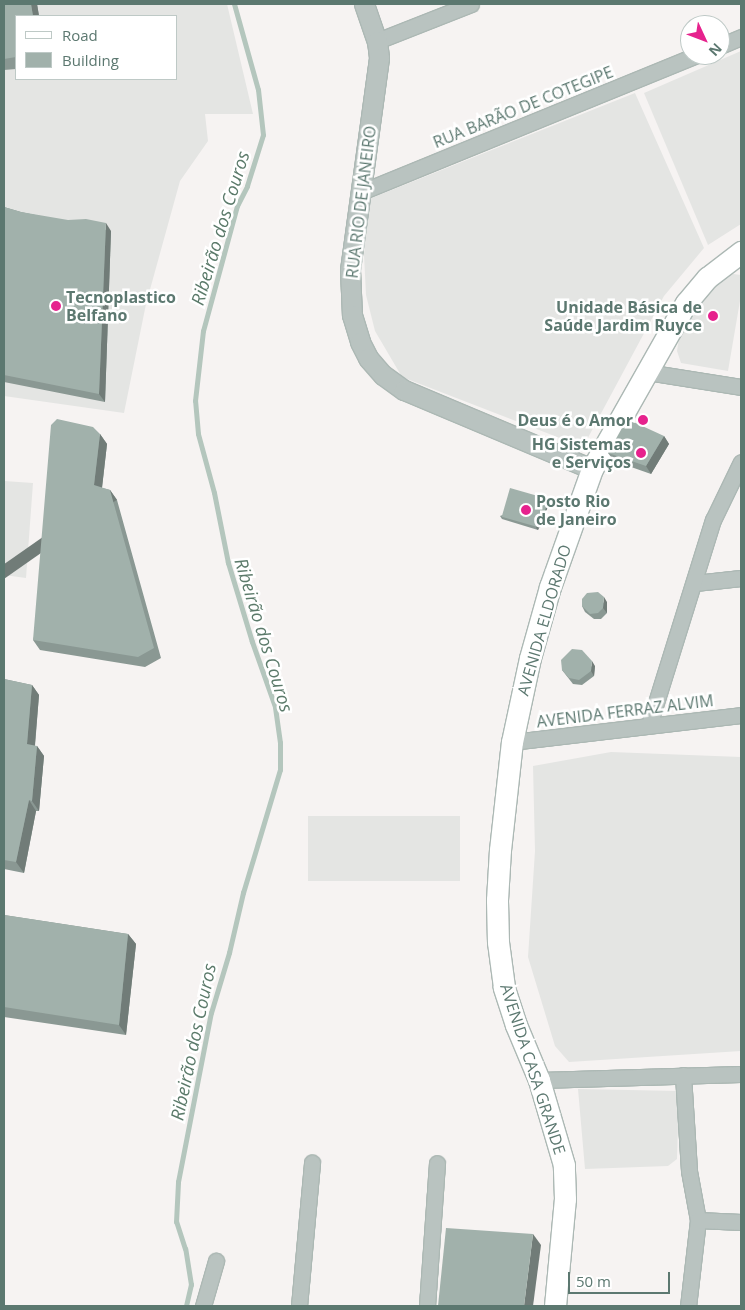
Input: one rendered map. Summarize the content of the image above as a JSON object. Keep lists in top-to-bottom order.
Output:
{
  "streets": {
    "main road": ["AVENIDA ELDORADO", "AVENIDA CASA GRANDE"],
    "street": ["RUA BARÃO DE COTEGIPE", "RUA RIO DE JANEIRO", "AVENIDA FERRAZ ALVIM"]
  },
  "crossings": [
    ["RUA BARÃO DE COTEGIPE", "RUA RIO DE JANEIRO"],
    ["RUA RIO DE JANEIRO", "AVENIDA ELDORADO"],
    ["AVENIDA ELDORADO", "AVENIDA FERRAZ ALVIM"],
    ["AVENIDA ELDORADO", "AVENIDA CASA GRANDE"],
    ["AVENIDA FERRAZ ALVIM", "AVENIDA CASA GRANDE"]
  ],
  "water": ["Ribeirão dos Couros"],
  "places": [
    "Tecnoplastico Belfano",
    "Unidade Básica de Saúde Jardim Ruyce",
    "Deus é o Amor",
    "HG Sistemas e Serviços",
    "Posto Rio de Janeiro"
  ],
  "legend": ["Road", "Building"],
  "scale_bar": "50 m",
  "north": "bottom right"
}
